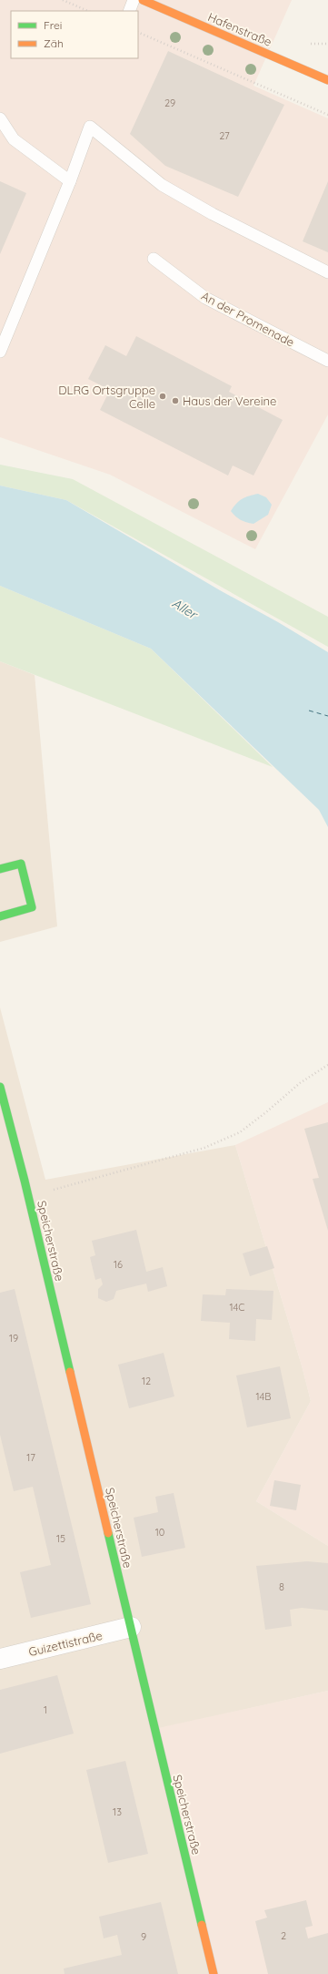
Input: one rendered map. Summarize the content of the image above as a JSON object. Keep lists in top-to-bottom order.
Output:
{
  "streets": {
    "street": ["Hafenstraße", "Speicherstraße", "Guizettistraße"],
    "lane": ["An der Promenade"]
  },
  "crossings": [
    ["Speicherstraße", "Guizettistraße"]
  ],
  "water": ["Aller"],
  "places": ["DLRG Ortsgruppe Celle", "Haus der Vereine"],
  "house_numbers": [
    "29",
    "27",
    "16",
    "14C",
    "19",
    "12",
    "14B",
    "17",
    "10",
    "15",
    "8",
    "1",
    "13",
    "2",
    "9"
  ],
  "legend": ["Frei", "Zäh"]
}
